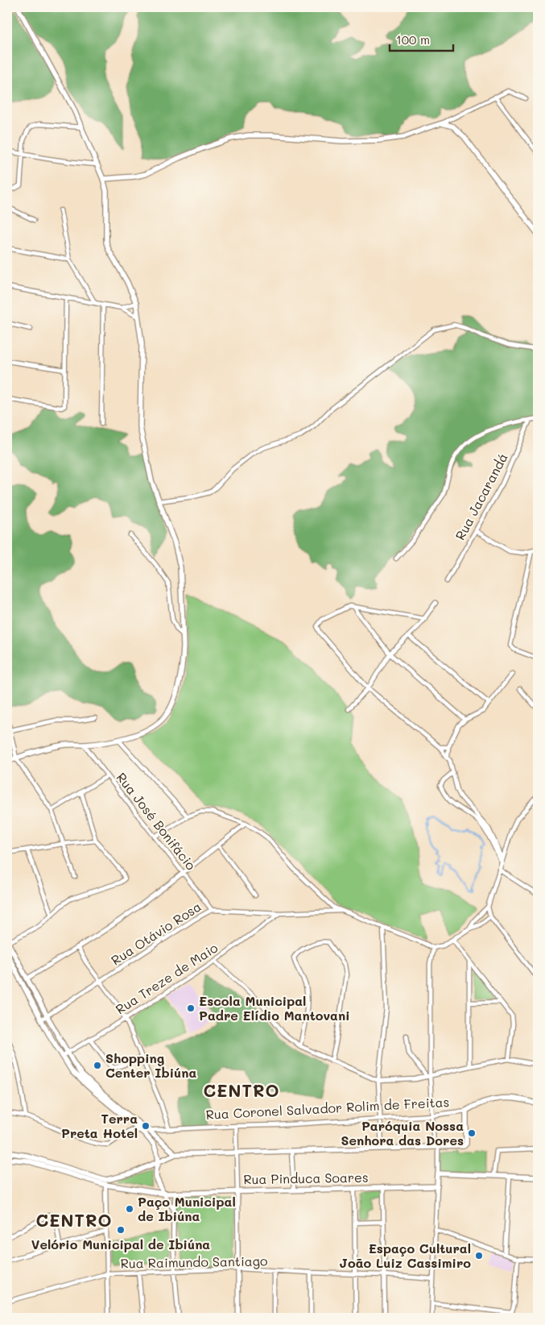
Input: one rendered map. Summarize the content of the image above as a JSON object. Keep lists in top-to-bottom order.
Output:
{
  "streets": {
    "main road": ["Rua Coronel Salvador Rolim de Freitas", "Rua Pinduca Soares"],
    "street": [
      "Rua Jacarandá",
      "Rua José Bonifácio",
      "Rua Otávio Rosa",
      "Rua Treze de Maio",
      "Rua Raimundo Santiago"
    ]
  },
  "crossings": [
    ["Rua José Bonifácio", "Rua Otávio Rosa"],
    ["Rua Otávio Rosa", "Rua Treze de Maio"]
  ],
  "districts": ["CENTRO", "CENTRO"],
  "places": [
    "Escola Municipal Padre Elídio Mantovani",
    "Shopping Center Ibiúna",
    "Terra Preta Hotel",
    "Paróquia Nossa Senhora das Dores",
    "Paço Municipal de Ibiúna",
    "Velório Municipal de Ibiúna",
    "Espaço Cultural João Luiz Cassimiro"
  ],
  "scale_bar": "100 m"
}
